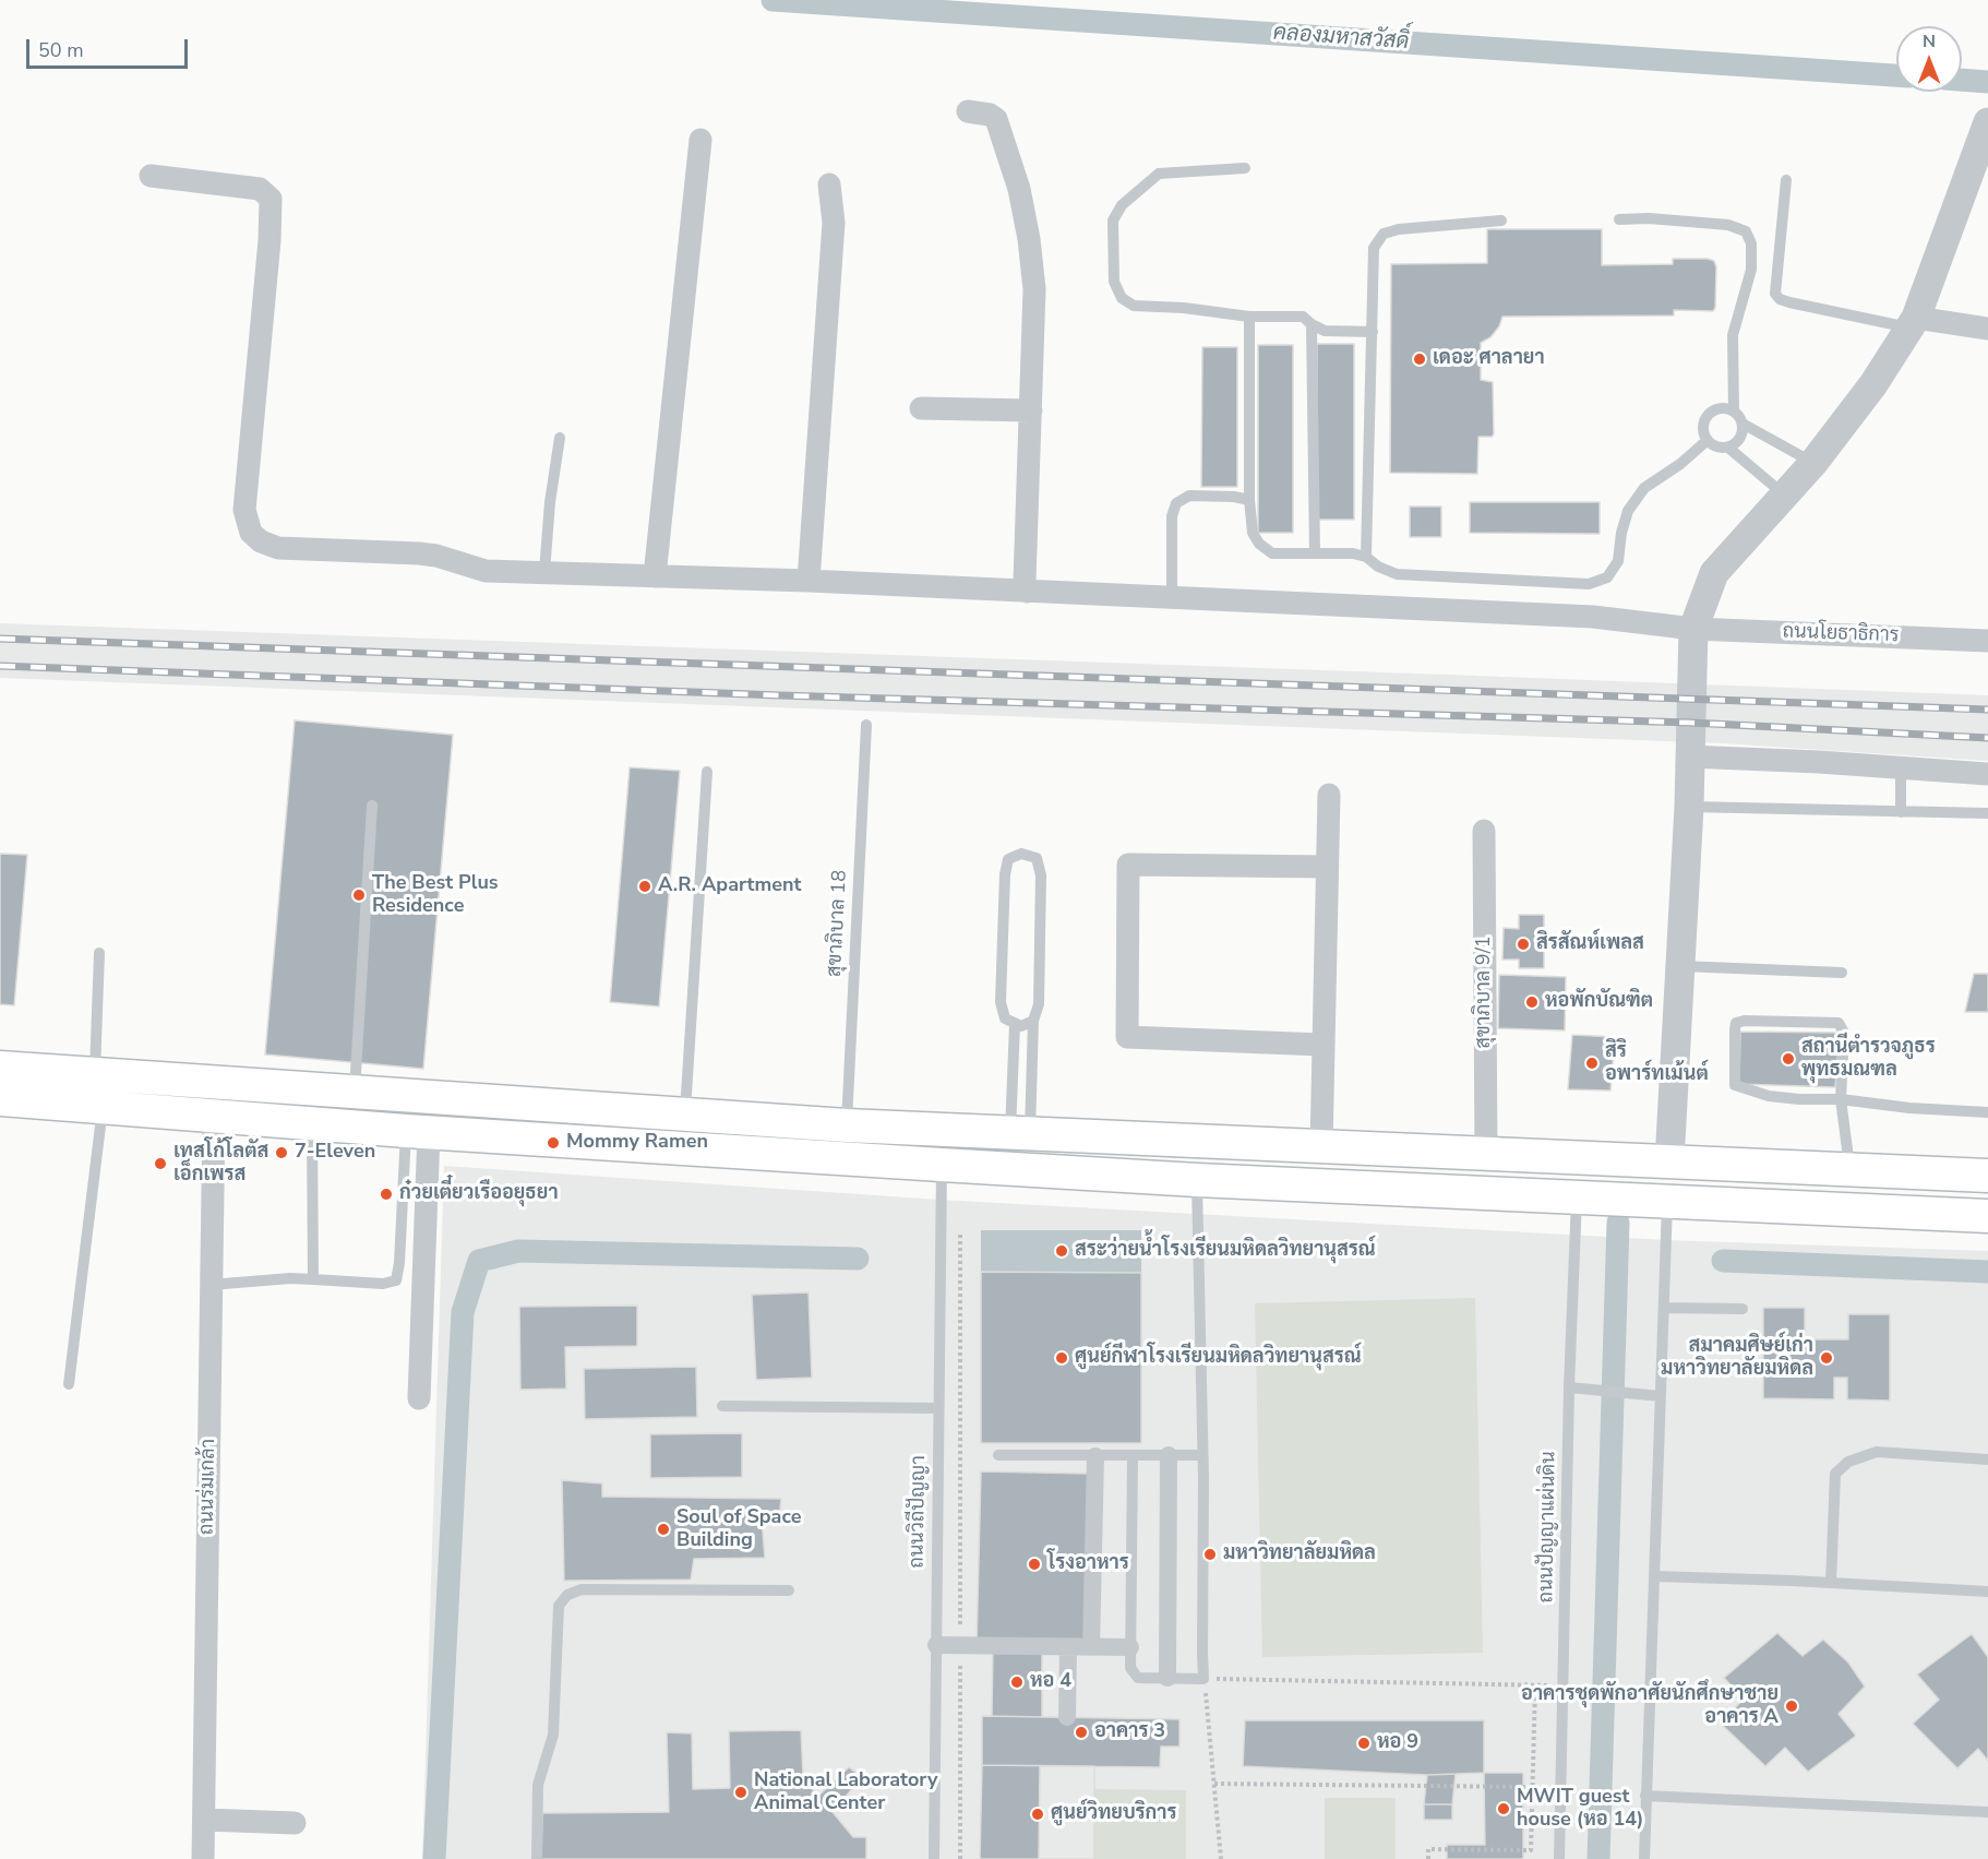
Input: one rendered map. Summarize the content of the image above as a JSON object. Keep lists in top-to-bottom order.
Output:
{
  "streets": {
    "street": ["ถนนโยธาธิการ", "สุขาภิบาล 9/1", "ถนนร่มเกล้า"],
    "lane": ["สุขาภิบาล 18", "ถนนวิถีปัญญา", "ถนนปัญญาแผ่นดิน"]
  },
  "water": ["คลองมหาสวัสดิ์"],
  "places": [
    "เดอะ ศาลายา",
    "A.R. Apartment",
    "The Best Plus Residence",
    "สิรสัณห์เพลส",
    "หอพักบัณฑิต",
    "สถานีตำรวจภูธร พุทธมณฑล",
    "สิริ อพาร์ทเม้นต์",
    "Mommy Ramen",
    "7-Eleven",
    "เทสโก้โลตัส เอ็กเพรส",
    "ก๋วยเตี๋ยวเรืออยุธยา",
    "สระว่ายน้ำโรงเรียนมหิดลวิทยานุสรณ์",
    "ศูนย์กีฬาโรงเรียนมหิดลวิทยานุสรณ์",
    "สมาคมศิษย์เก่า มหาวิทยาลัยมหิดล",
    "Soul of Space Building",
    "มหาวิทยาลัยมหิดล",
    "โรงอาหาร",
    "หอ 4",
    "อาคารชุดพักอาศัยนักศึกษาชาย อาคาร A",
    "อาคาร 3",
    "หอ 9",
    "National Laboratory Animal Center",
    "MWIT guest house (หอ 14)",
    "ศูนย์วิทยบริการ"
  ],
  "scale_bar": "50 m",
  "north": "top"
}
